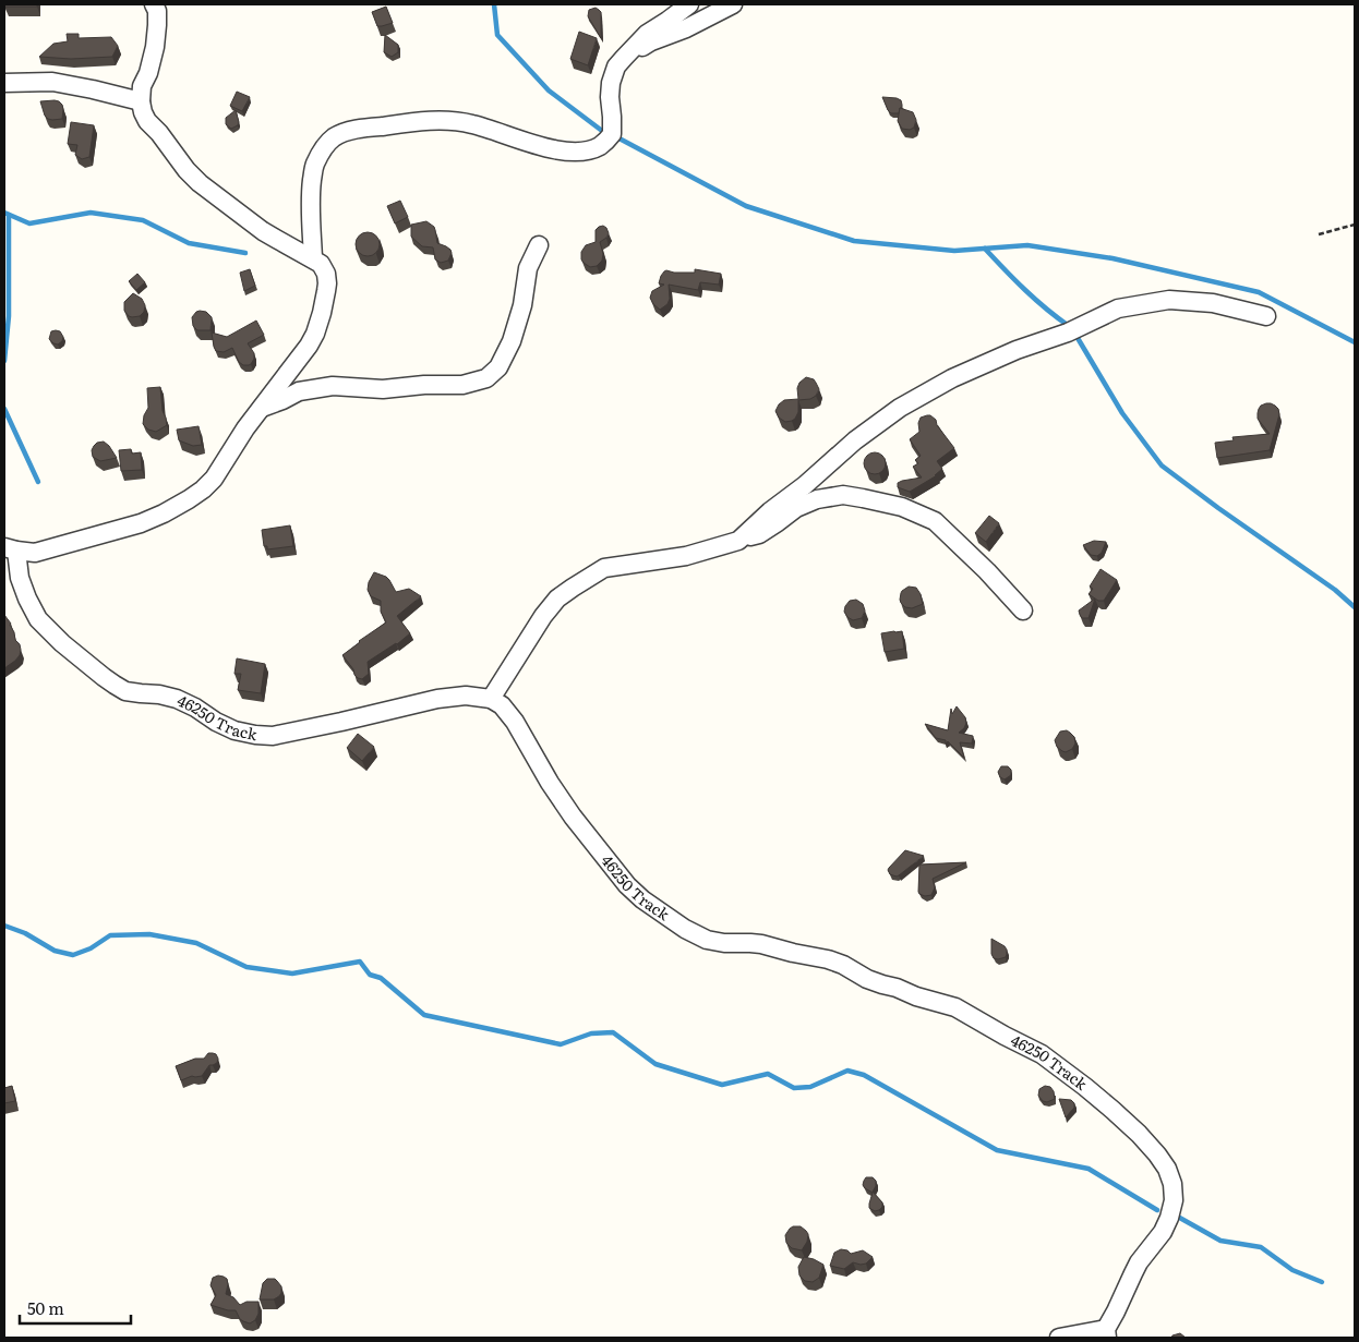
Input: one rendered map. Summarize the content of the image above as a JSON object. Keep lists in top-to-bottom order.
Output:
{
  "streets": {
    "street": ["46250 Track"]
  },
  "scale_bar": "50 m"
}
